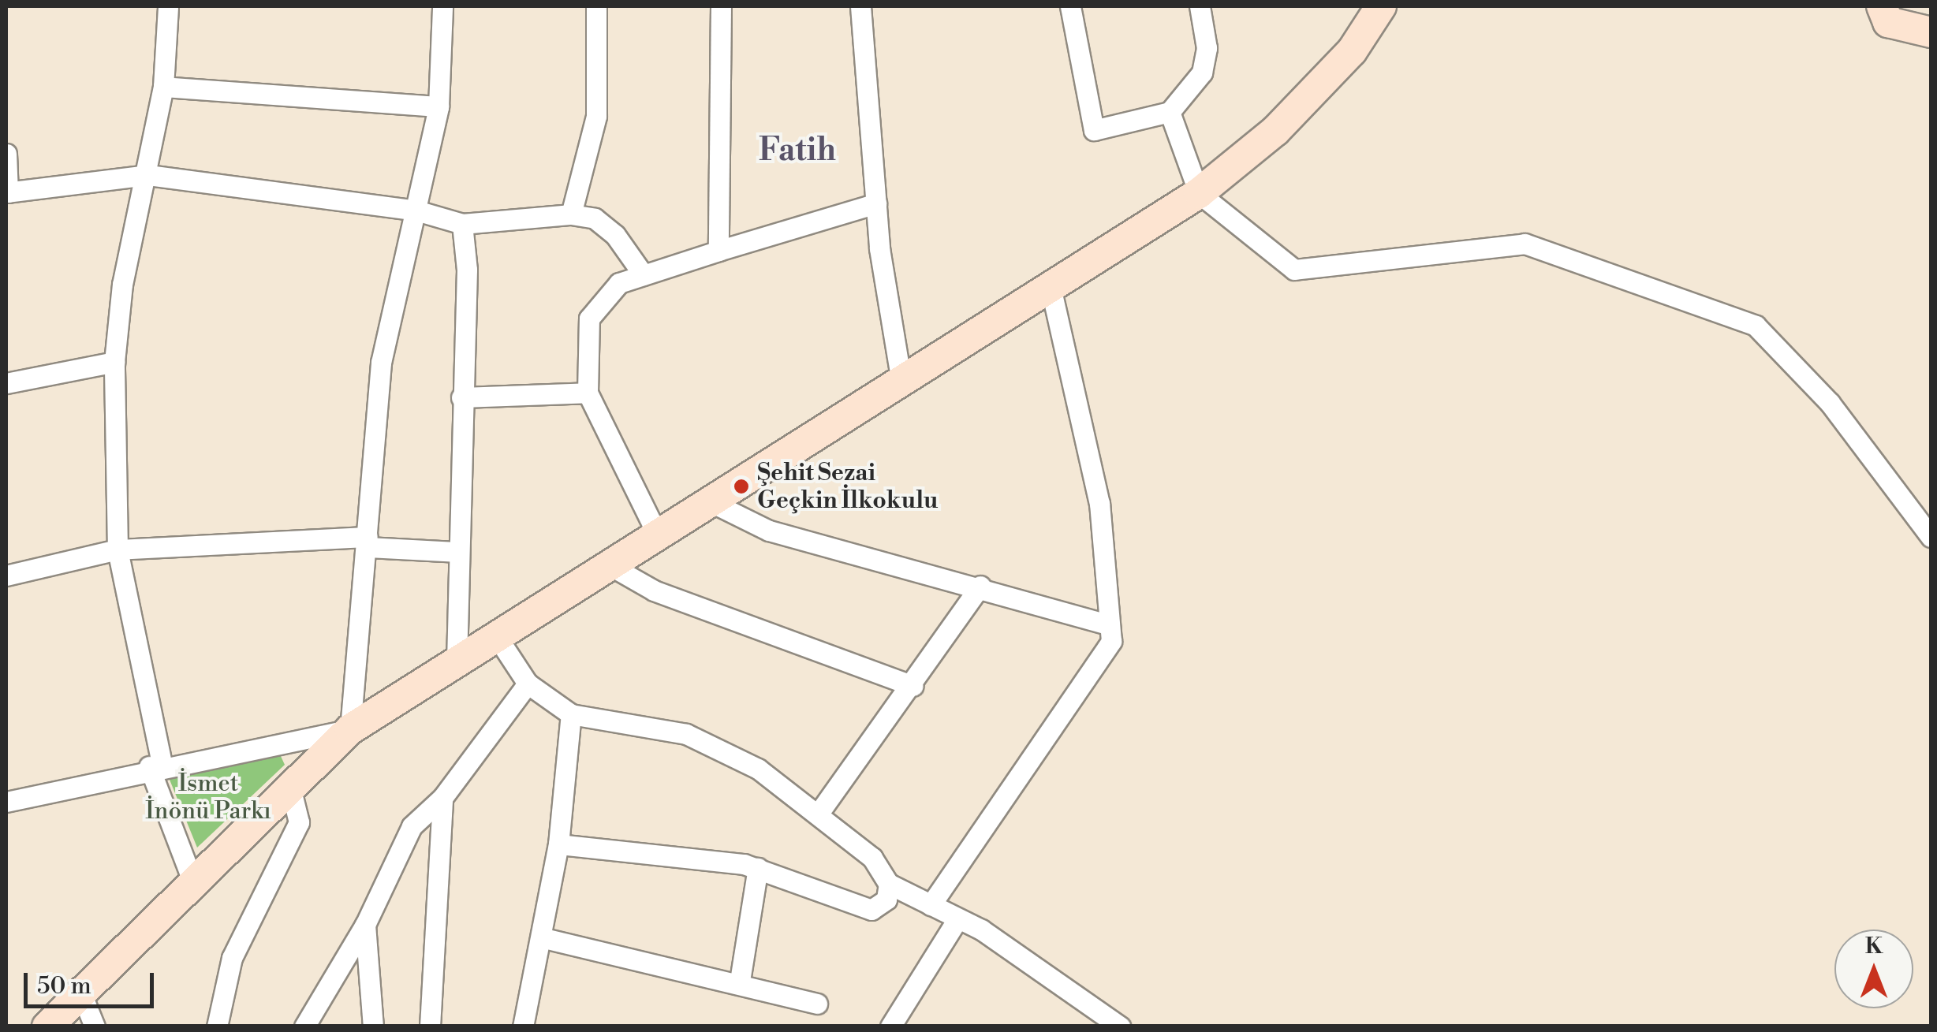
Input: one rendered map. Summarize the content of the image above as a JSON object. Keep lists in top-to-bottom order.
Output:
{
  "districts": ["Fatih"],
  "parks": ["İsmet İnönü Parkı"],
  "places": ["Şehit Sezai Geçkin İlkokulu"],
  "scale_bar": "50 m",
  "north": "top"
}
